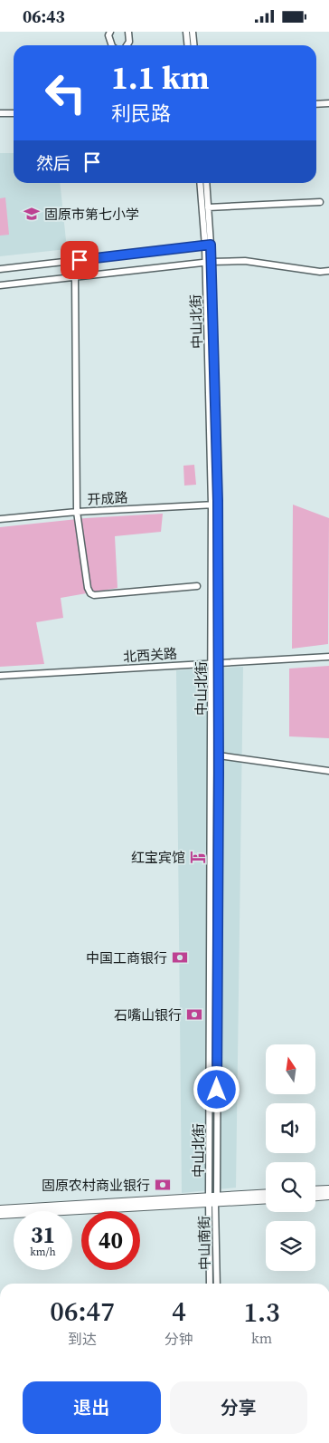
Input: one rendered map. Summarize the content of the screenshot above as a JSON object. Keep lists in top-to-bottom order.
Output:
{
  "streets": {
    "street": [
      "中山北街",
      "开成路",
      "北西关路",
      "中山南街"
    ]
  },
  "crossings": [
    ["中山北街", "开成路"],
    ["中山北街", "北西关路"],
    ["中山北街", "中山南街"]
  ],
  "places": {
    "school or university": ["固原市第七小学"],
    "hotel": ["红宝宾馆"],
    "bank": ["中国工商银行", "石嘴山银行", "固原农村商业银行"]
  },
  "north": "top",
  "page": {
    "status": "06:43",
    "turn": ["1.1 km", "利民路"],
    "then": "然后",
    "speed": "31 km/h",
    "limit": "40",
    "eta": [
      "06:47",
      "到达",
      "4",
      "分钟",
      "1.3",
      "km"
    ],
    "buttons": ["退出", "分享"]
  }
}
